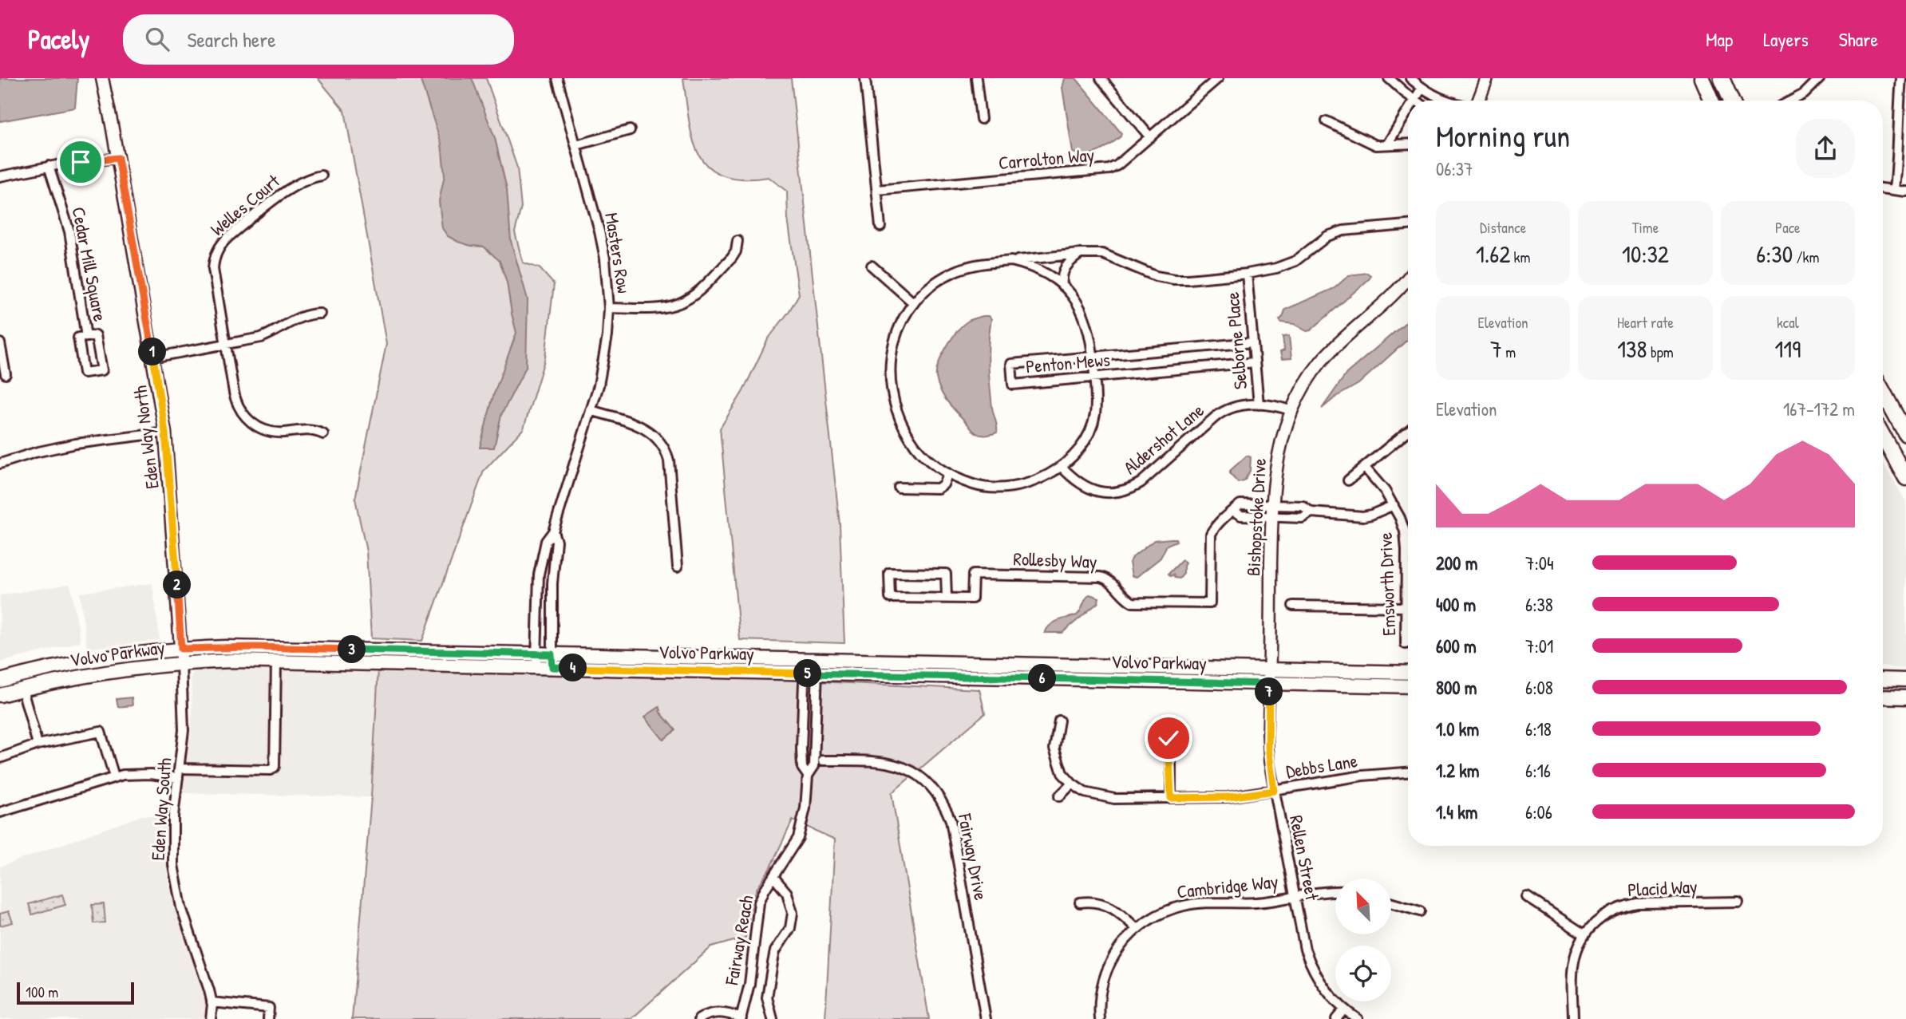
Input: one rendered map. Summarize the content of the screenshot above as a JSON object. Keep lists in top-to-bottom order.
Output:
{
  "streets": {
    "main road": ["Volvo Parkway"],
    "street": [
      "Carrolton Way",
      "Welles Court",
      "Masters Row",
      "Cedar Mill Square",
      "Selborne Place",
      "Penton Mews",
      "Eden Way North",
      "Aldershot Lane",
      "Bishopstoke Drive",
      "Rollesby Way",
      "Emsworth Drive",
      "Debbs Lane",
      "Eden Way South",
      "Fairway Drive",
      "Rellen Street",
      "Cambridge Way",
      "Placid Way",
      "Fairway Reach"
    ]
  },
  "crossings": [
    ["Masters Row", "Volvo Parkway"],
    ["Selborne Place", "Penton Mews"],
    ["Selborne Place", "Aldershot Lane"],
    ["Eden Way North", "Volvo Parkway"],
    ["Eden Way North", "Eden Way South"],
    ["Aldershot Lane", "Bishopstoke Drive"],
    ["Bishopstoke Drive", "Rollesby Way"],
    ["Bishopstoke Drive", "Volvo Parkway"],
    ["Bishopstoke Drive", "Rellen Street"],
    ["Rollesby Way", "Emsworth Drive"],
    ["Volvo Parkway", "Eden Way South"],
    ["Volvo Parkway", "Rellen Street"],
    ["Volvo Parkway", "Fairway Reach"],
    ["Debbs Lane", "Rellen Street"],
    ["Rellen Street", "Cambridge Way"]
  ],
  "scale_bar": "100 m",
  "north": "top left",
  "page": {
    "header": "Pacely",
    "search": "Search here",
    "nav": ["Map", "Layers", "Share"],
    "heading": ["Morning run", "06:37"],
    "stats": [
      ["Distance", "1.62 km"],
      ["Time", "10:32"],
      ["Pace", "6:30 /km"],
      ["Elevation", "7 m"],
      ["Heart rate", "138 bpm"],
      ["kcal", "119"]
    ],
    "pins": [
      "1",
      "2",
      "3",
      "4",
      "5",
      "6",
      "7"
    ],
    "chart": ["Elevation", "167–172 m"],
    "list": [
      {
        "name": "200 m",
        "note": "7:04"
      },
      {
        "name": "400 m",
        "note": "6:38"
      },
      {
        "name": "600 m",
        "note": "7:01"
      },
      {
        "name": "800 m",
        "note": "6:08"
      },
      {
        "name": "1.0 km",
        "note": "6:18"
      },
      {
        "name": "1.2 km",
        "note": "6:16"
      },
      {
        "name": "1.4 km",
        "note": "6:06"
      }
    ],
    "scale": "100 m"
  }
}
